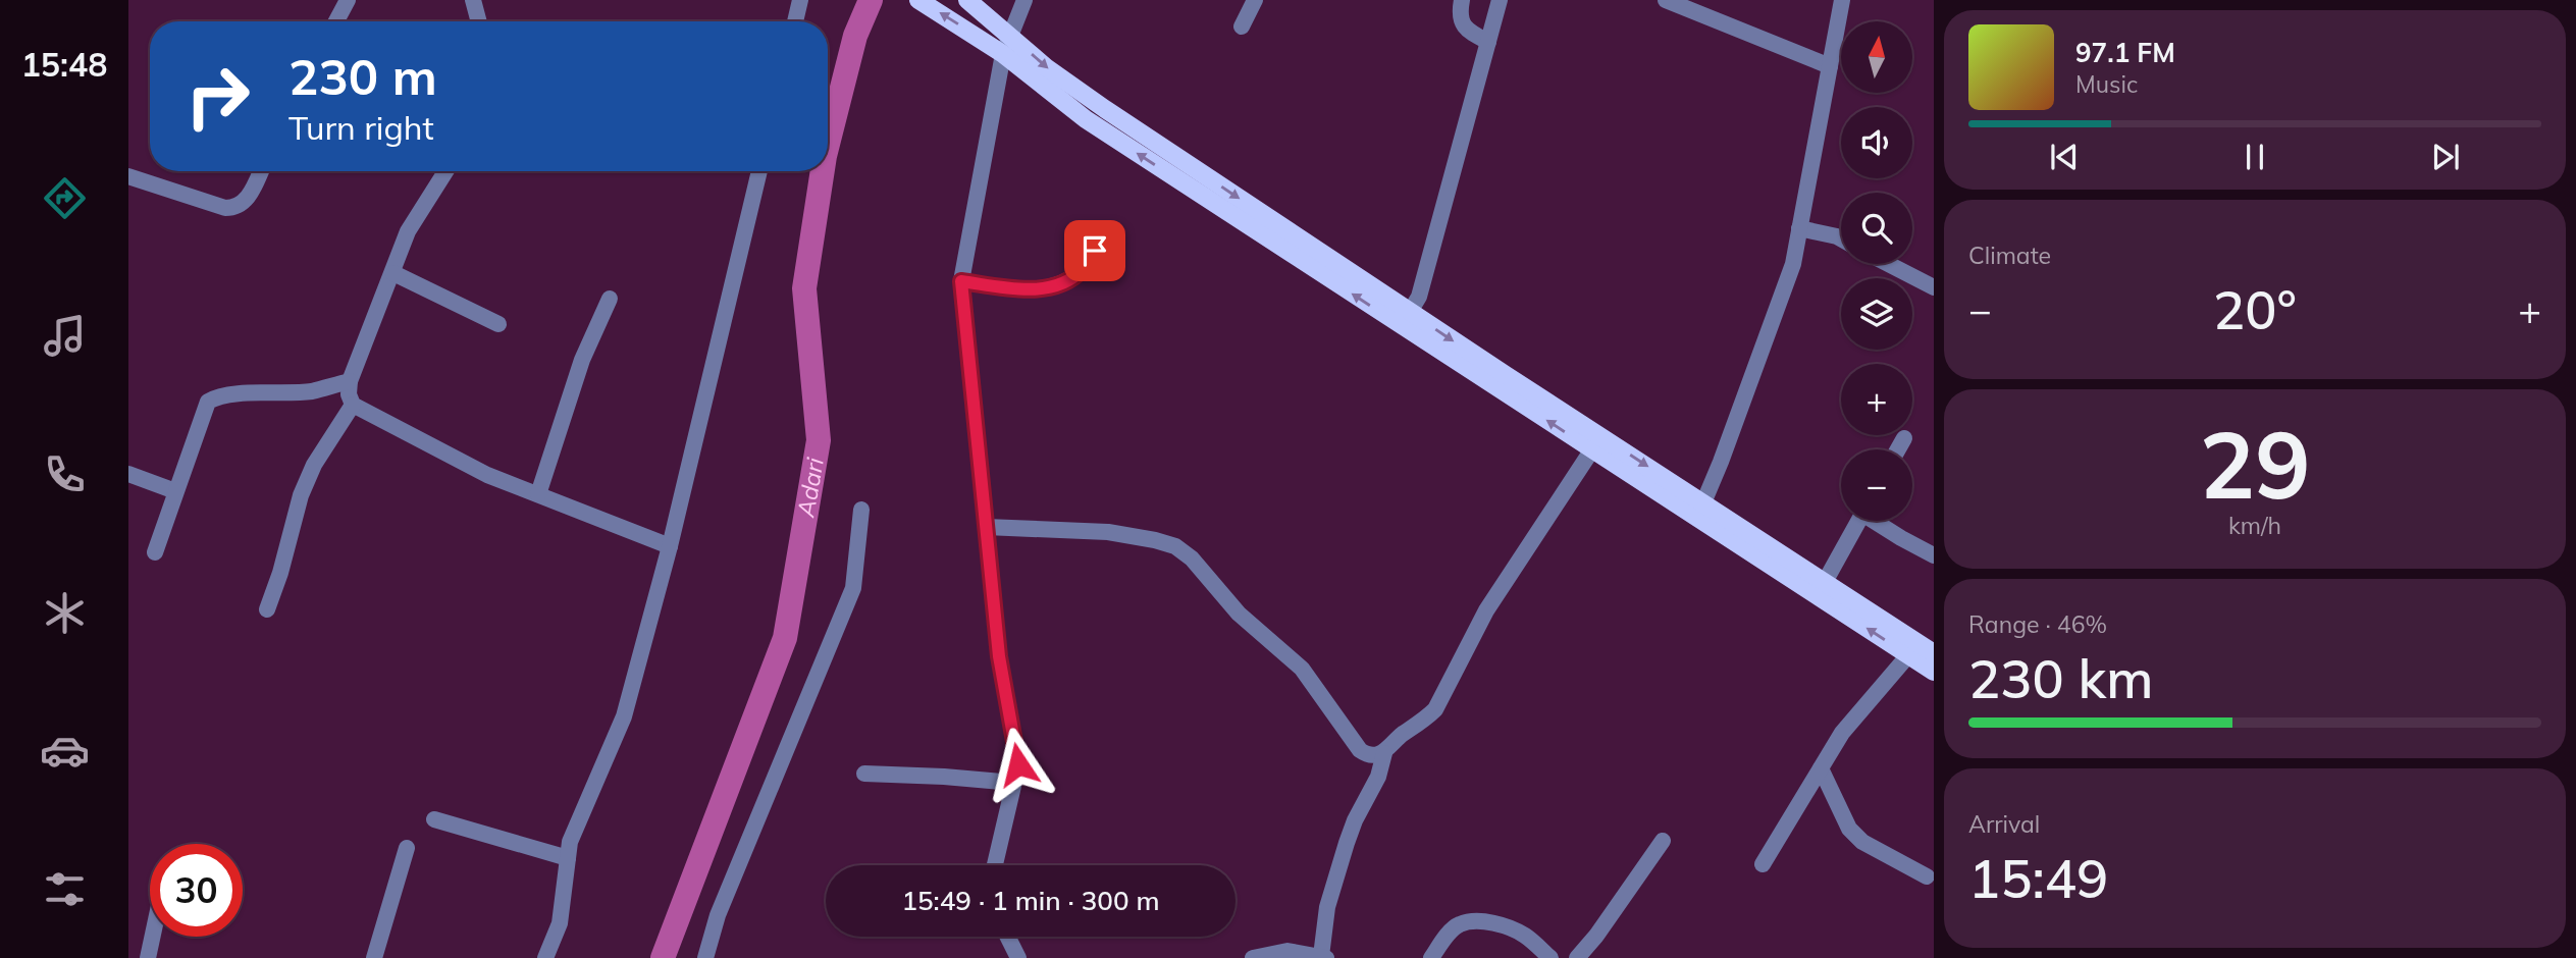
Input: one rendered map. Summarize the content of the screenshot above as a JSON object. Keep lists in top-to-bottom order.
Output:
{
  "water": ["Adari"],
  "north": "top",
  "page": {
    "tabs": "15:48",
    "map_buttons": ["+", "−"],
    "turn": ["230 m", "Turn right"],
    "song": ["97.1 FM", "Music"],
    "tile": [
      "Climate",
      ["29", "km/h"],
      ["Range · 46%", "230 km"],
      ["Arrival", "15:49"]
    ],
    "heat": ["−", "20°", "+"],
    "limit": "30",
    "trip": "15:49 · 1 min · 300 m"
  }
}
